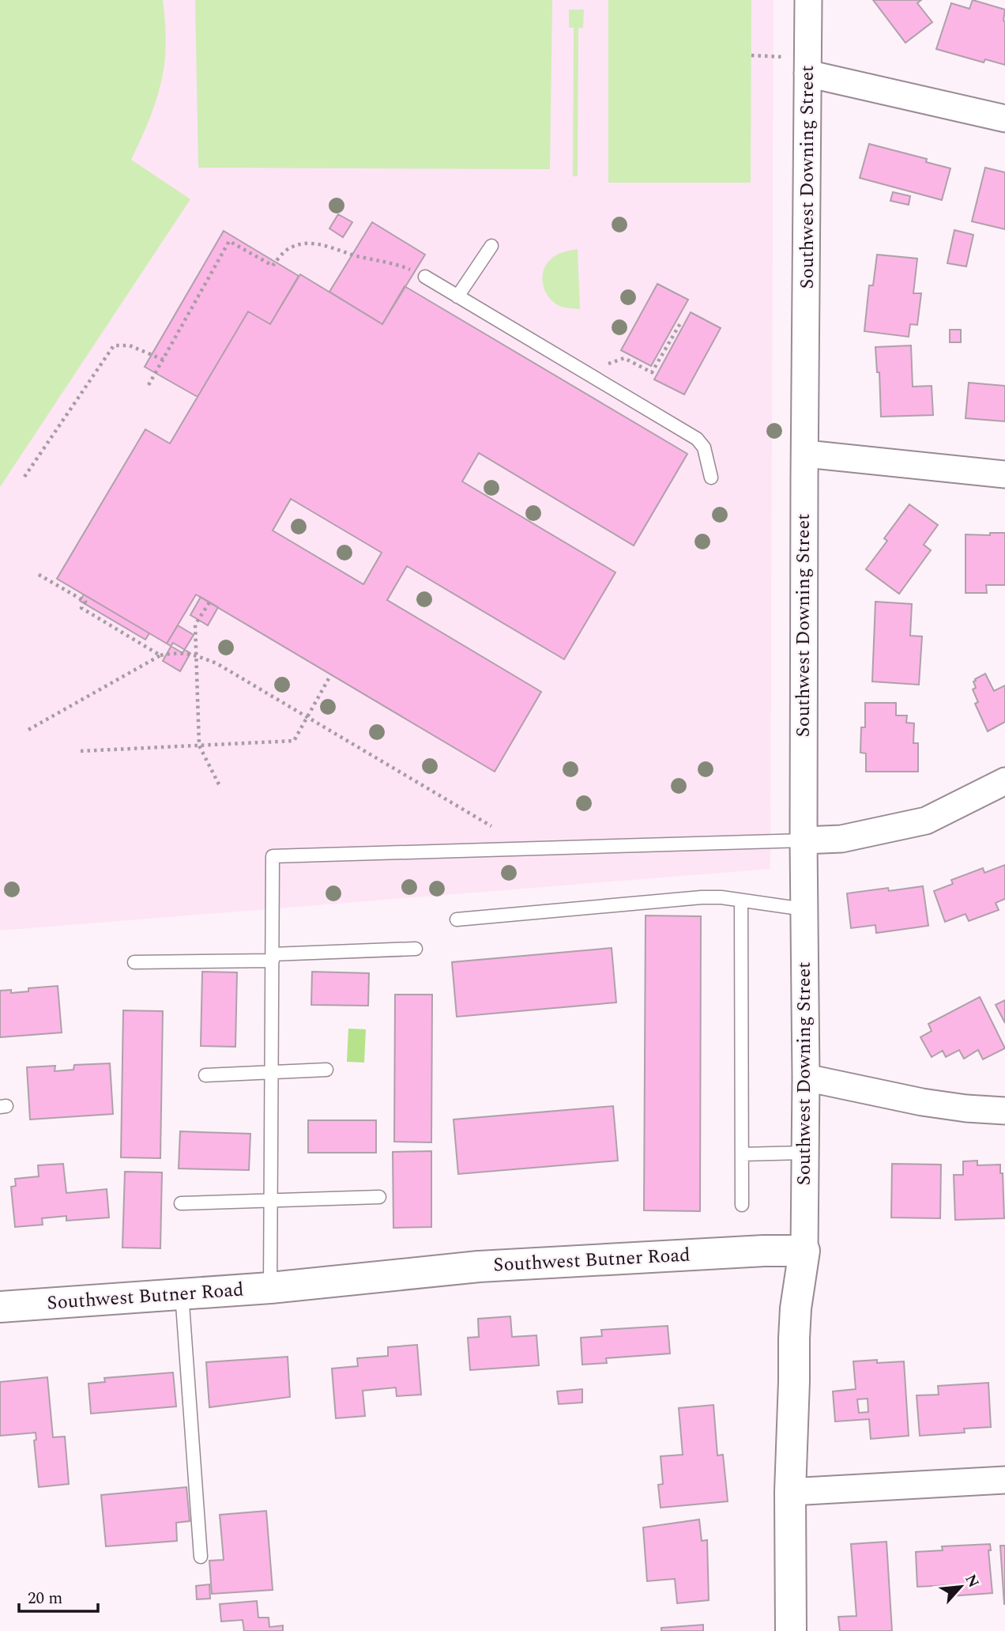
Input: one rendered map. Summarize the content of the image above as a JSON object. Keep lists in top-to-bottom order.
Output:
{
  "streets": {
    "street": ["Southwest Downing Street", "Southwest Butner Road"]
  },
  "crossings": [
    ["Southwest Downing Street", "Southwest Butner Road"]
  ],
  "scale_bar": "20 m",
  "north": "top right"
}
